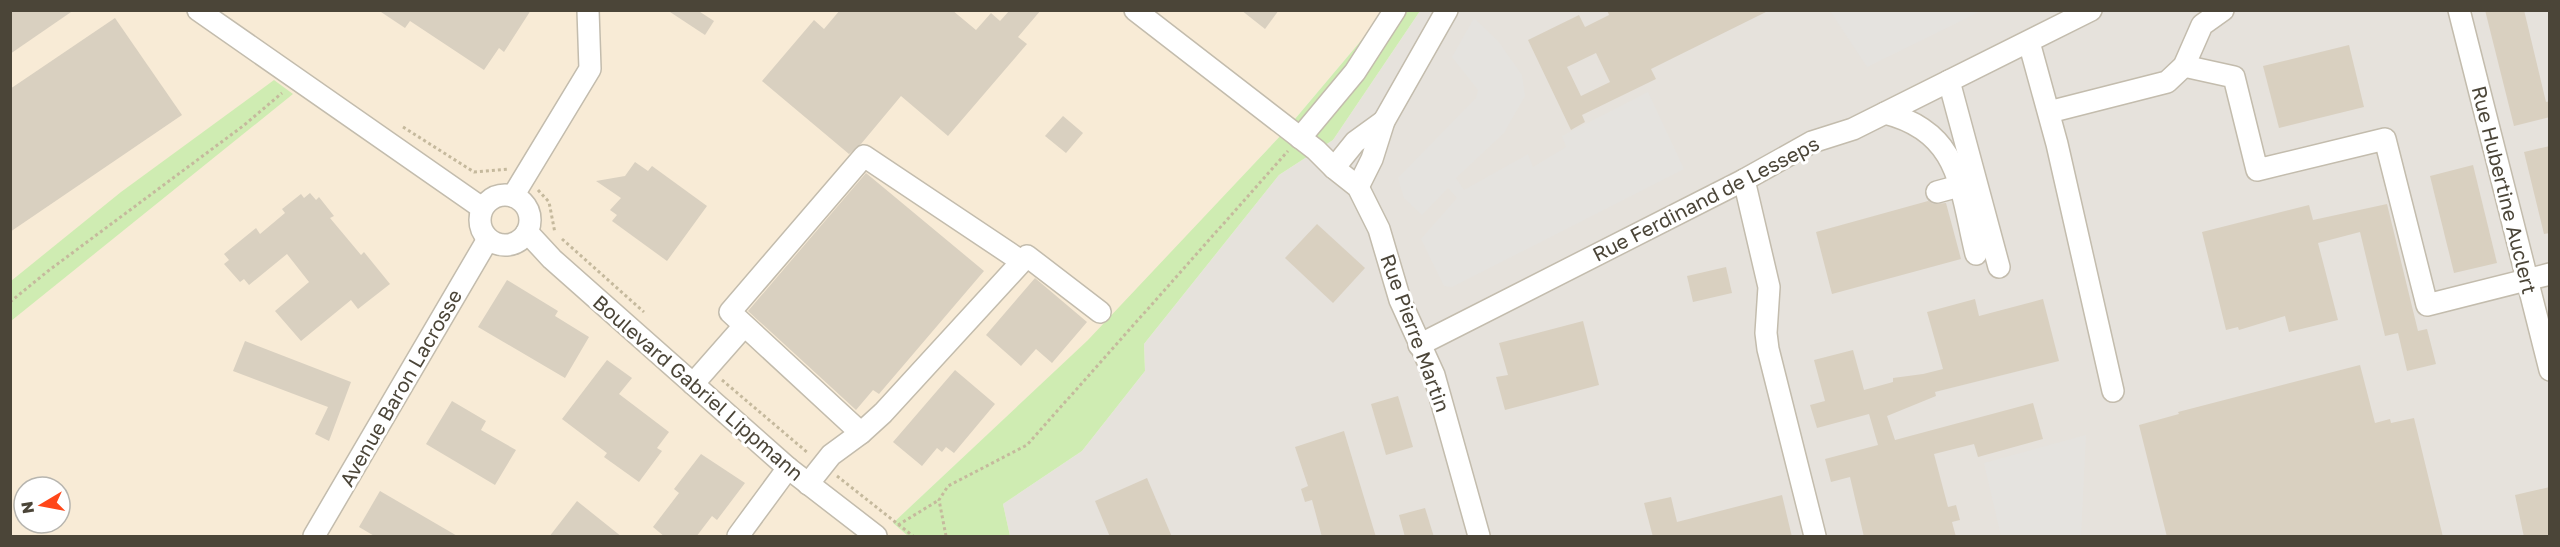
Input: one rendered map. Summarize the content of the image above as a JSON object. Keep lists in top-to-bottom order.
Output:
{
  "streets": {
    "street": [
      "Rue Hubertine Auclert",
      "Rue Ferdinand de Lesseps",
      "Rue Pierre Martin",
      "Avenue Baron Lacrosse",
      "Boulevard Gabriel Lippmann"
    ]
  },
  "crossings": [
    ["Rue Ferdinand de Lesseps", "Rue Pierre Martin"],
    ["Avenue Baron Lacrosse", "Boulevard Gabriel Lippmann"]
  ],
  "north": "left"
}
